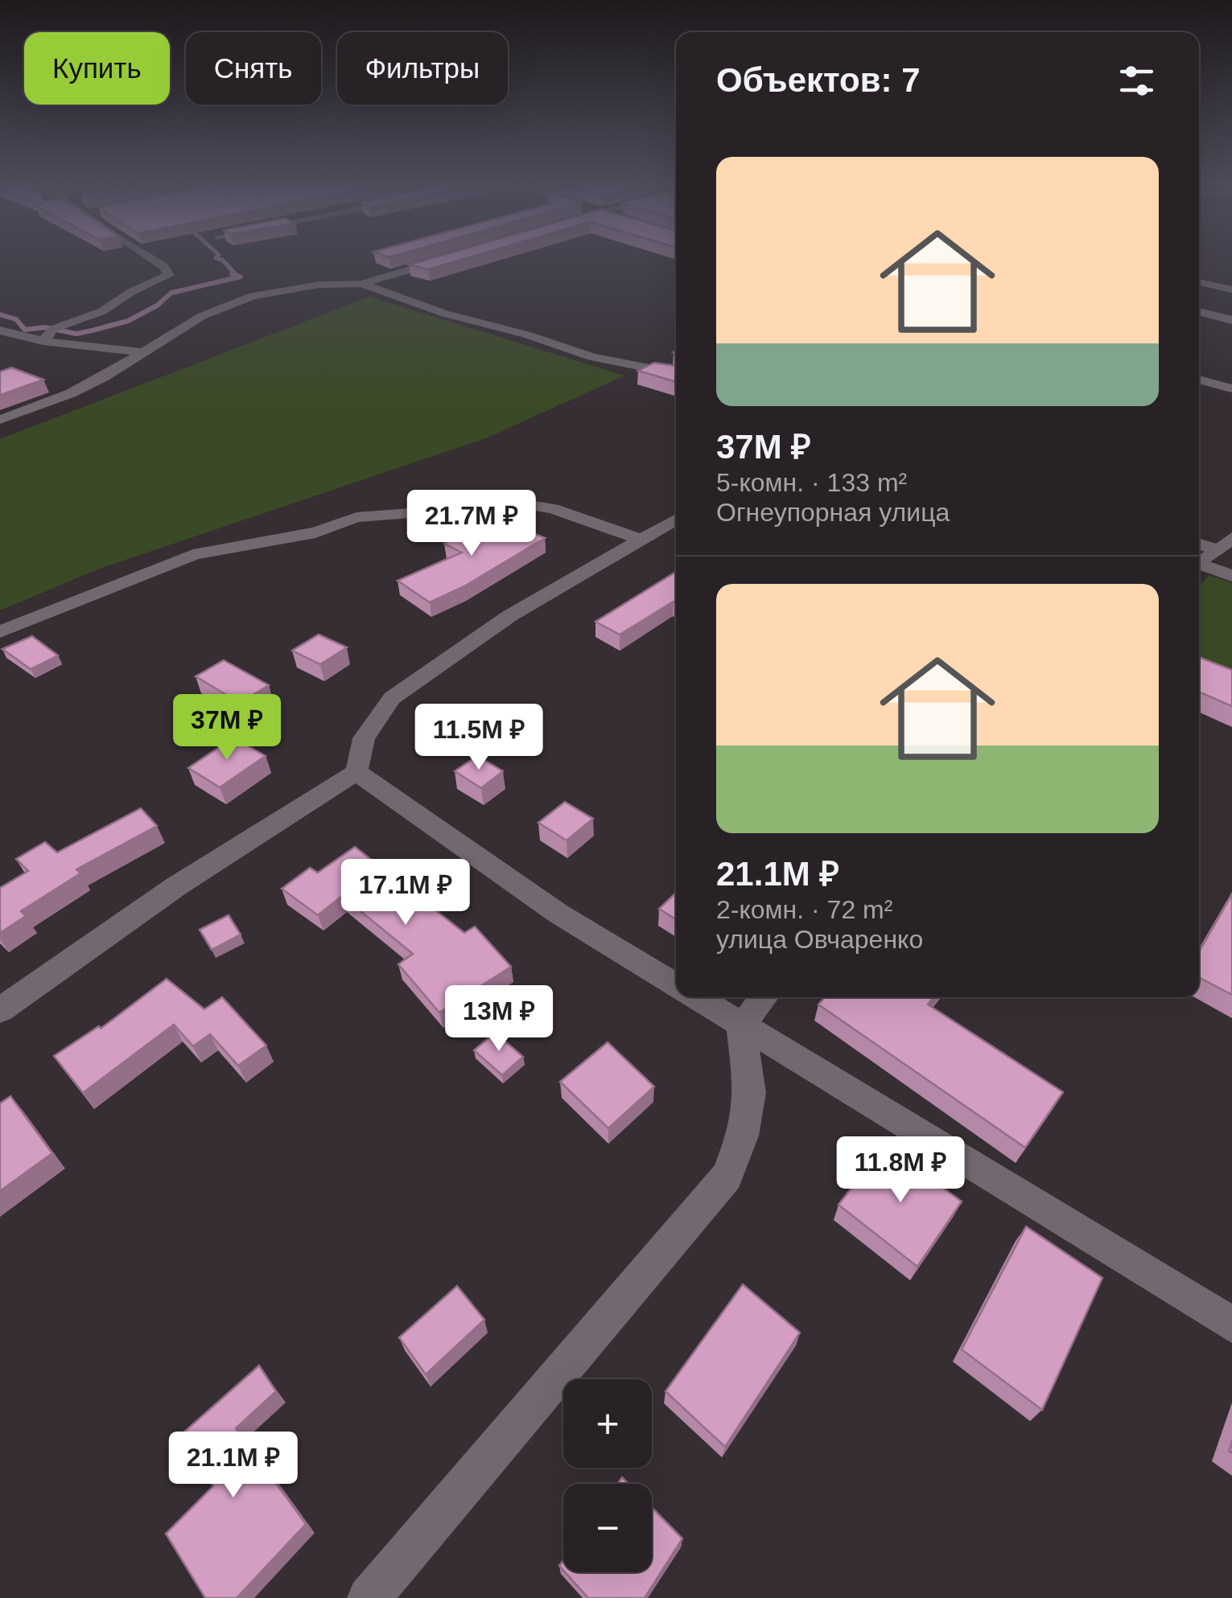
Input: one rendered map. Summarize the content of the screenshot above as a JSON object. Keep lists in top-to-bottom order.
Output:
{
  "page": {
    "chip": ["Купить", "Снять", "Фильтры"],
    "heading": "Объектов: 7",
    "list": [
      {
        "name": "37M ₽",
        "note": "5-комн. · 133 m² · Огнеупорная улица"
      },
      {
        "name": "21.1M ₽",
        "note": "2-комн. · 72 m² · улица Овчаренко"
      }
    ],
    "price": [
      "21.7M ₽",
      "37M ₽",
      "11.5M ₽",
      "17.1M ₽",
      "13M ₽",
      "11.8M ₽",
      "21.1M ₽"
    ],
    "map_buttons": ["+", "−"]
  }
}
